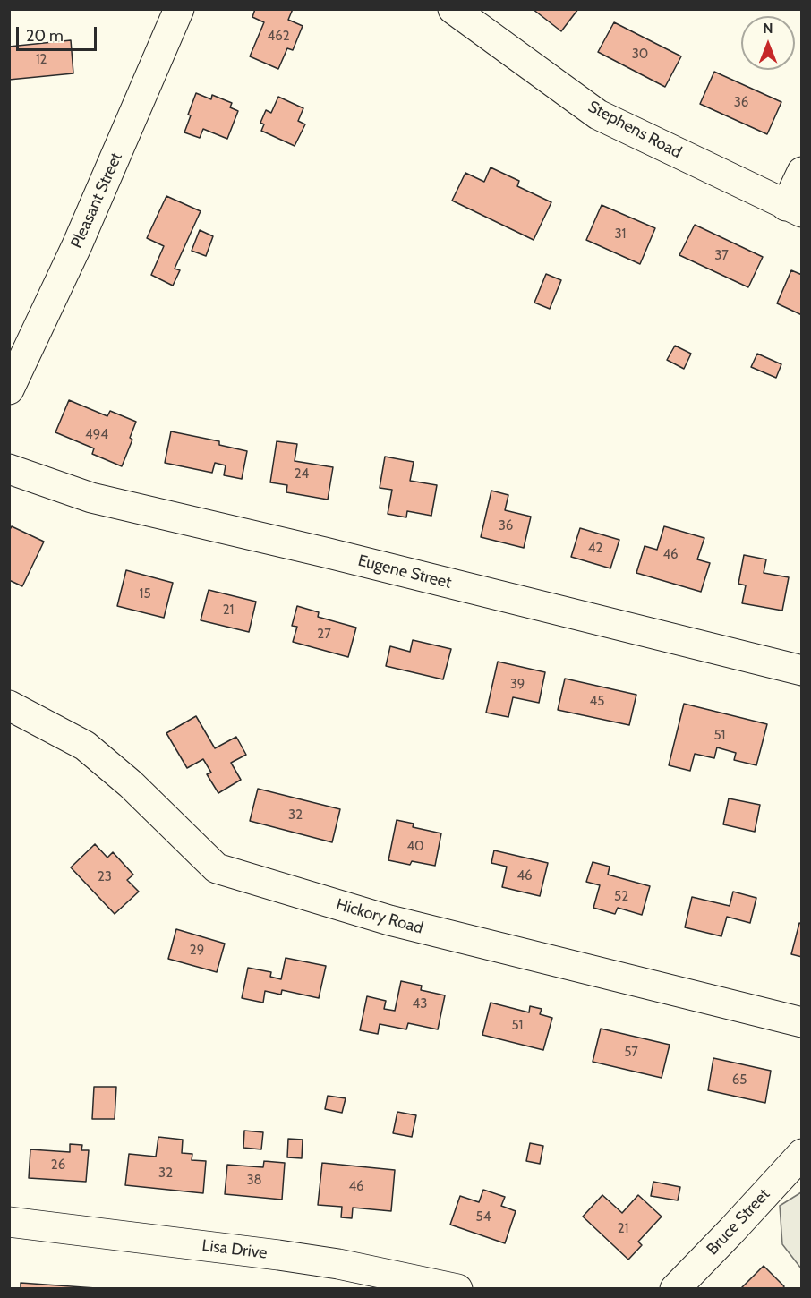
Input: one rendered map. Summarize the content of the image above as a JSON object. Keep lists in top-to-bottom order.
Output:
{
  "streets": {
    "street": [
      "Stephens Road",
      "Pleasant Street",
      "Eugene Street",
      "Hickory Road",
      "Bruce Street",
      "Lisa Drive"
    ]
  },
  "house_numbers": [
    "462",
    "30",
    "12",
    "36",
    "31",
    "37",
    "494",
    "24",
    "36",
    "42",
    "46",
    "15",
    "21",
    "27",
    "39",
    "45",
    "51",
    "32",
    "40",
    "46",
    "23",
    "52",
    "29",
    "43",
    "51",
    "57",
    "65",
    "26",
    "32",
    "38",
    "46",
    "54",
    "21"
  ],
  "scale_bar": "20 m",
  "north": "top"
}
